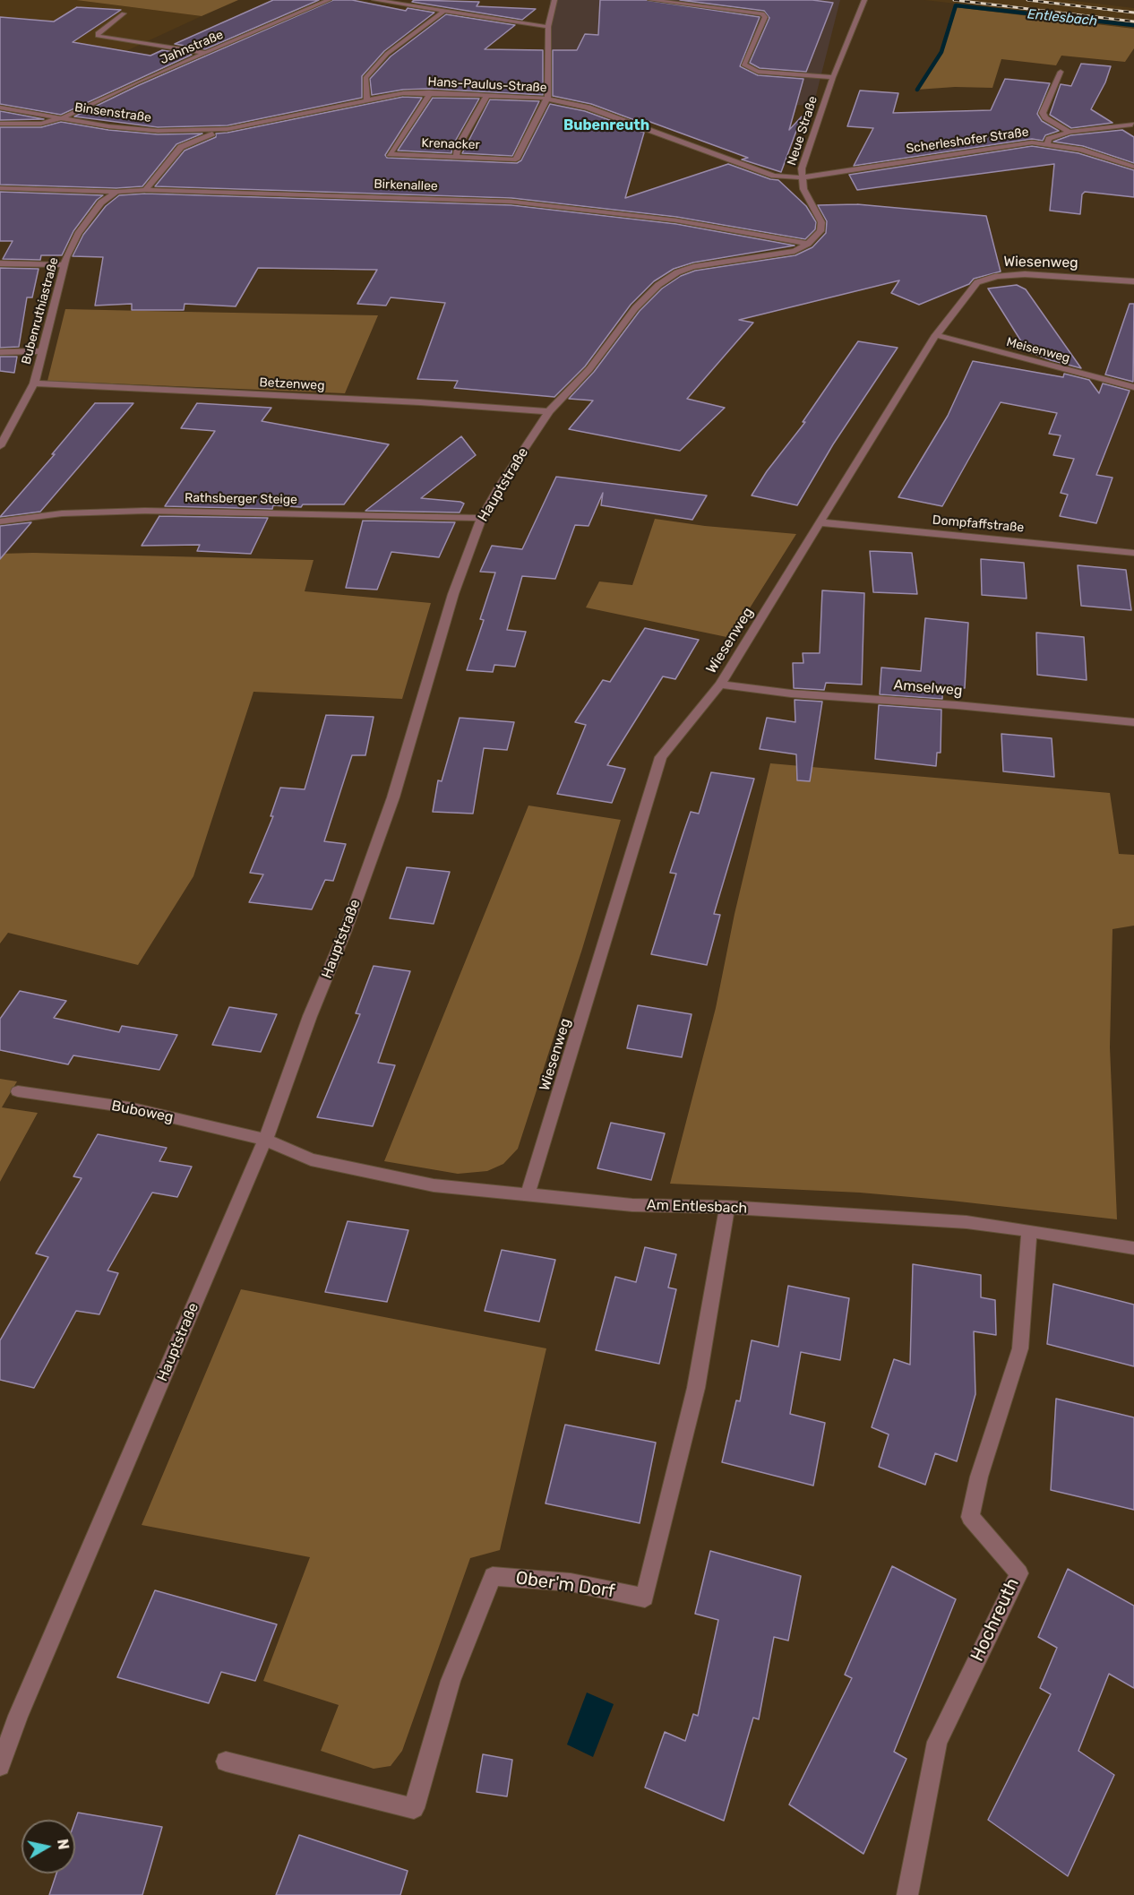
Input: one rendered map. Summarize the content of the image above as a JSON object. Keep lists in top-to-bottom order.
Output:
{
  "streets": {
    "street": [
      "Jahnstraße",
      "Hans-Paulus-Straße",
      "Binsenstraße",
      "Neue Straße",
      "Scherleshofer Straße",
      "Krenacker",
      "Birkenallee",
      "Wiesenweg",
      "Bubenruthiastraße",
      "Meisenweg",
      "Betzenweg",
      "Hauptstraße",
      "Rathsberger Steige",
      "Dompfaffstraße",
      "Amselweg",
      "Buboweg",
      "Am Entlesbach",
      "Ober'm Dorf",
      "Hochreuth"
    ]
  },
  "crossings": [
    ["Jahnstraße", "Binsenstraße"],
    ["Hans-Paulus-Straße", "Binsenstraße"],
    ["Hans-Paulus-Straße", "Neue Straße"],
    ["Hans-Paulus-Straße", "Scherleshofer Straße"],
    ["Hans-Paulus-Straße", "Krenacker"],
    ["Neue Straße", "Scherleshofer Straße"],
    ["Neue Straße", "Birkenallee"],
    ["Neue Straße", "Hauptstraße"],
    ["Birkenallee", "Bubenruthiastraße"],
    ["Birkenallee", "Hauptstraße"],
    ["Wiesenweg", "Meisenweg"],
    ["Wiesenweg", "Dompfaffstraße"],
    ["Wiesenweg", "Amselweg"],
    ["Wiesenweg", "Am Entlesbach"],
    ["Bubenruthiastraße", "Betzenweg"],
    ["Betzenweg", "Hauptstraße"],
    ["Hauptstraße", "Rathsberger Steige"],
    ["Hauptstraße", "Buboweg"],
    ["Hauptstraße", "Am Entlesbach"],
    ["Buboweg", "Am Entlesbach"],
    ["Am Entlesbach", "Ober'm Dorf"],
    ["Am Entlesbach", "Hochreuth"]
  ],
  "districts": ["Bubenreuth"],
  "water": ["Entlesbach"],
  "north": "right"
}
